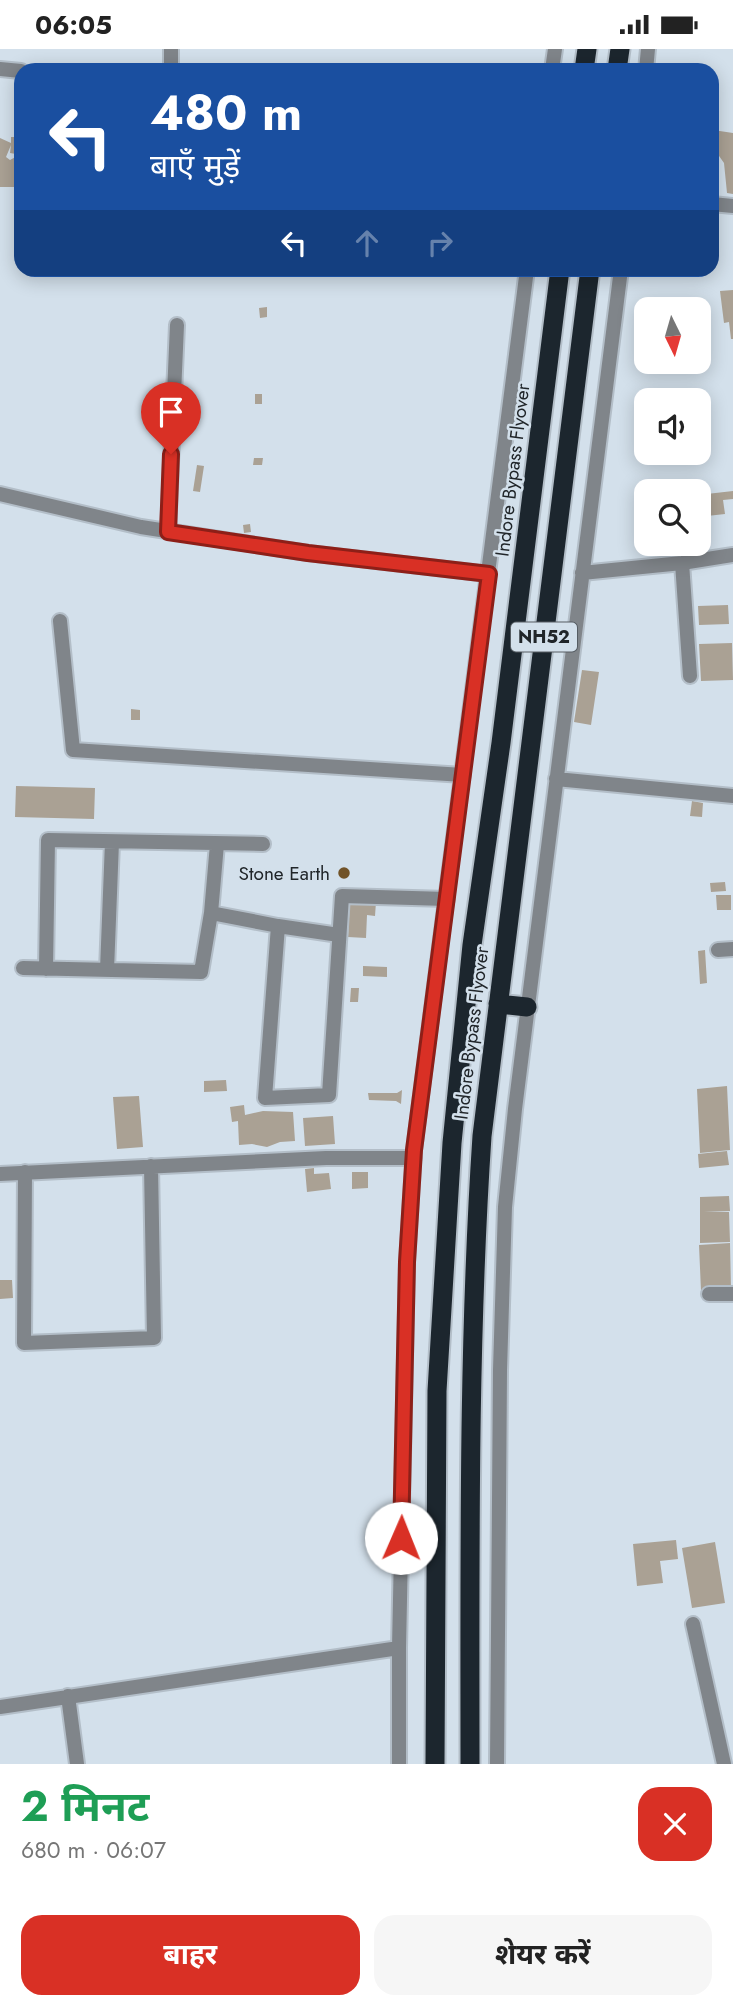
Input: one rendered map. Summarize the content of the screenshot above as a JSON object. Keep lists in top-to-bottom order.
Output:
{
  "streets": {
    "highway": ["Indore Bypass Flyover", "NH52"]
  },
  "places": ["Stone Earth"],
  "north": "bottom",
  "page": {
    "status": "06:05",
    "turn": ["480 m", "बाएँ मुड़ें"],
    "heading": ["2 मिनट", "680 m · 06:07"],
    "buttons": ["बाहर", "शेयर करें"]
  }
}
